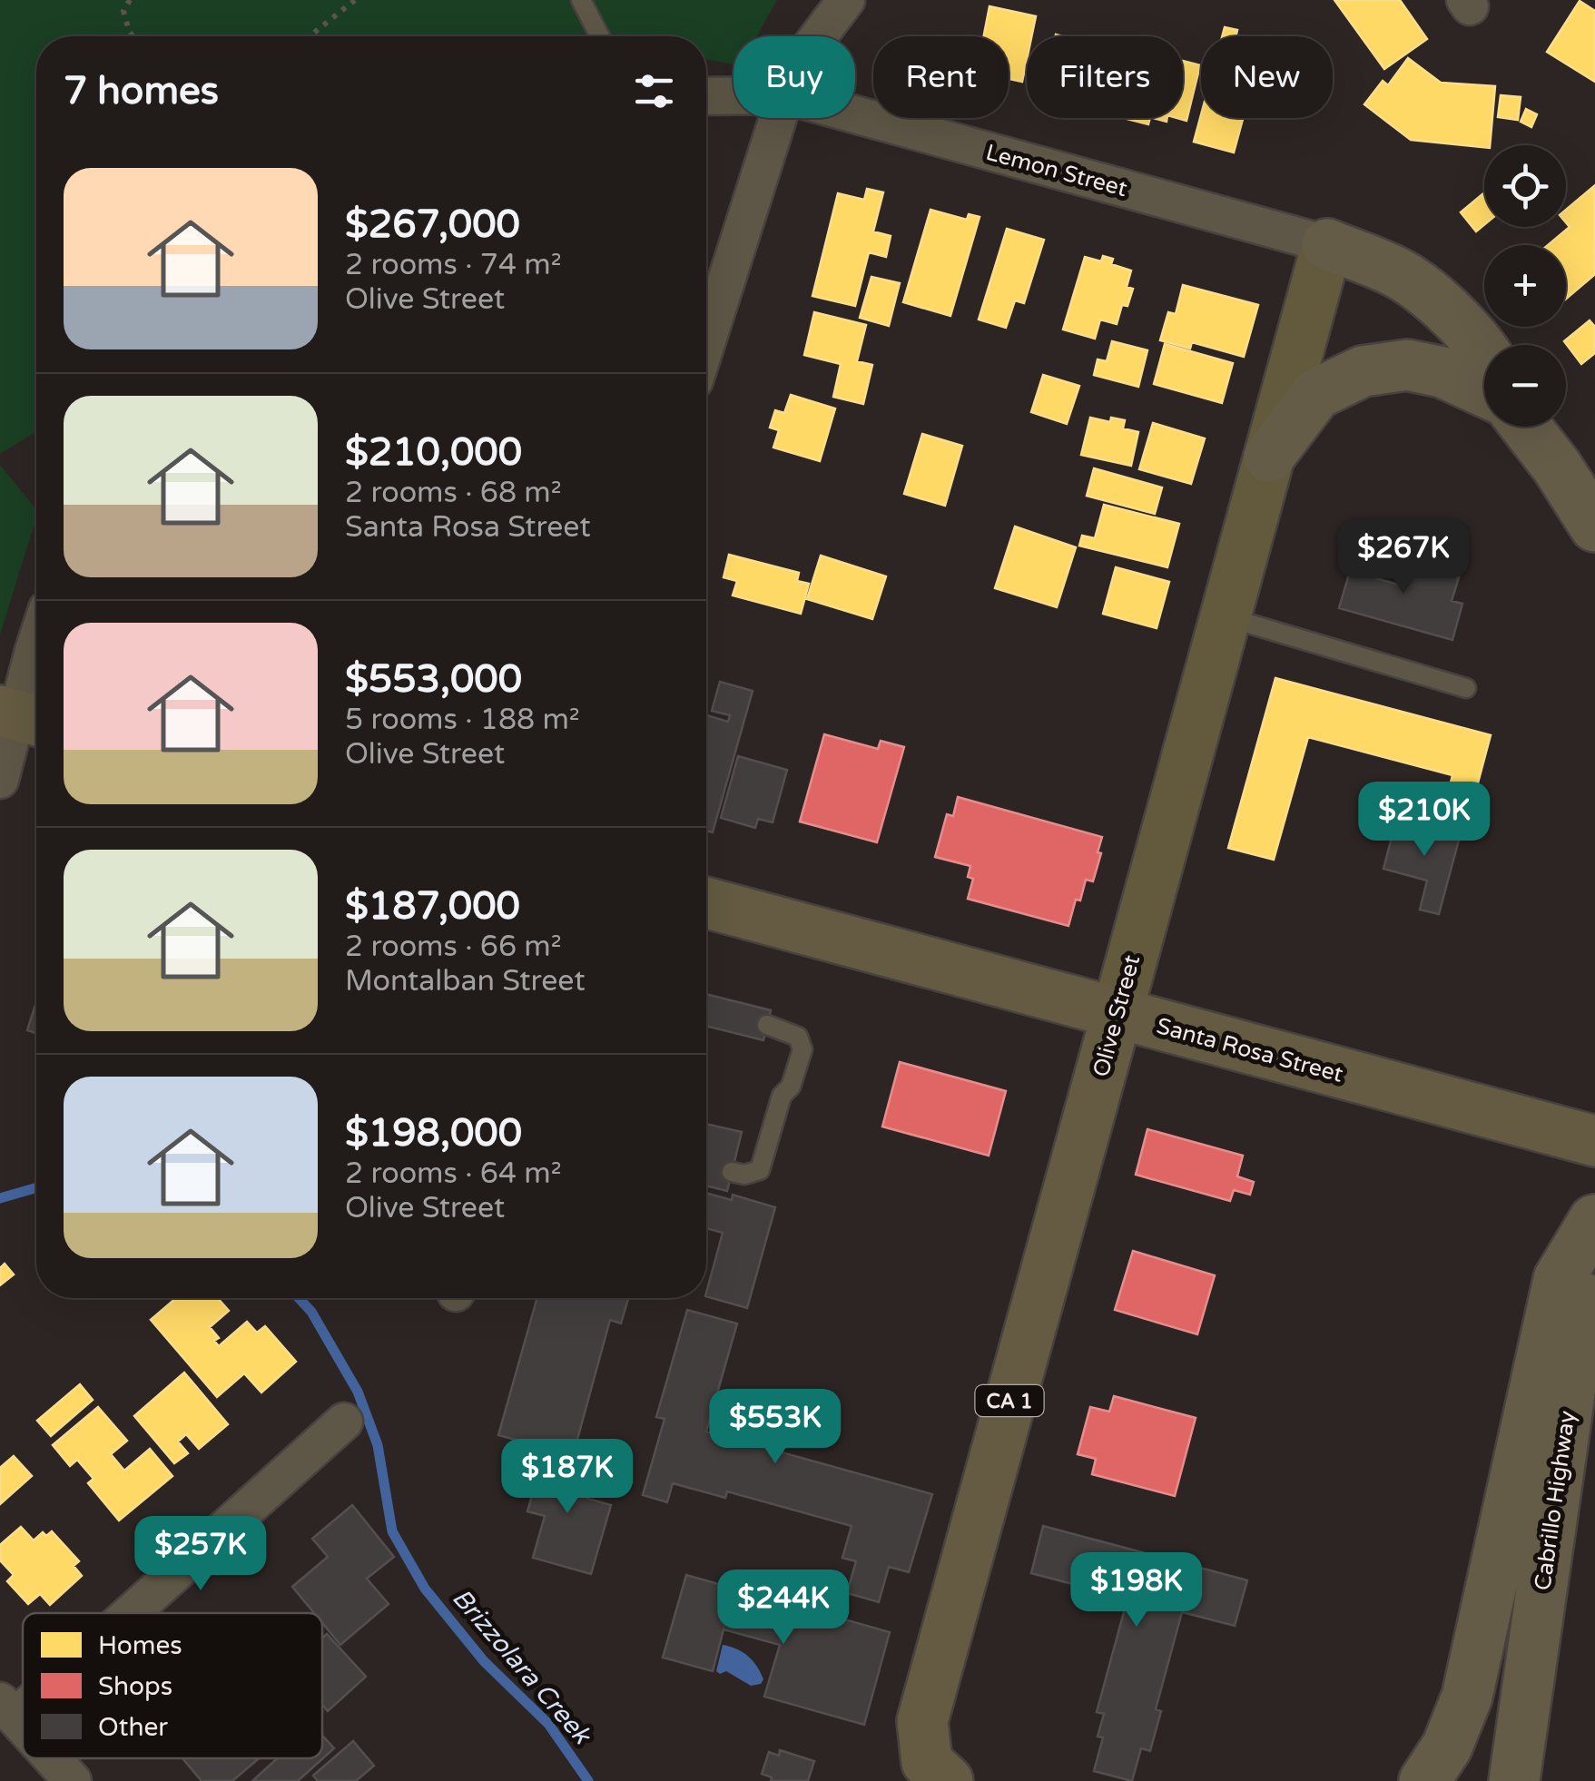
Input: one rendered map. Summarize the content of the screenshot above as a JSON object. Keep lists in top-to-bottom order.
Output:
{
  "streets": {
    "highway": [
      "Olive Street",
      "Santa Rosa Street",
      "CA 1",
      "Cabrillo Highway"
    ],
    "street": ["Lemon Street"]
  },
  "crossings": [
    ["Lemon Street", "Olive Street"],
    ["Olive Street", "Santa Rosa Street"]
  ],
  "water": ["Brizzolara Creek"],
  "legend": ["Homes", "Shops", "Other"],
  "page": {
    "chip": [
      "Buy",
      "Rent",
      "Filters",
      "New"
    ],
    "heading": "7 homes",
    "map_buttons": ["+", "−"],
    "list": [
      {
        "name": "$267,000",
        "note": "2 rooms · 74 m² · Olive Street"
      },
      {
        "name": "$210,000",
        "note": "2 rooms · 68 m² · Santa Rosa Street"
      },
      {
        "name": "$553,000",
        "note": "5 rooms · 188 m² · Olive Street"
      },
      {
        "name": "$187,000",
        "note": "2 rooms · 66 m² · Montalban Street"
      },
      {
        "name": "$198,000",
        "note": "2 rooms · 64 m² · Olive Street"
      }
    ],
    "price": [
      "$267K",
      "$210K",
      "$553K",
      "$187K",
      "$257K",
      "$198K",
      "$244K"
    ]
  }
}
